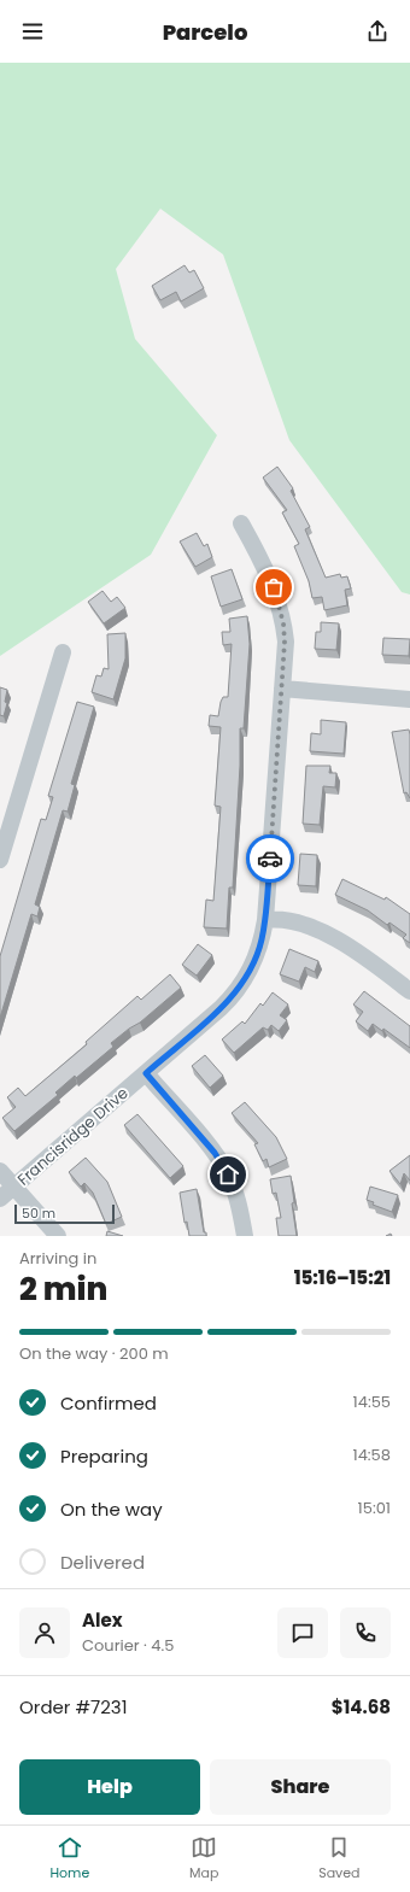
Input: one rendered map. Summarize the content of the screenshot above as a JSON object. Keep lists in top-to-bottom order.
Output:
{
  "streets": {
    "street": ["Francisridge Drive"]
  },
  "scale_bar": "50 m",
  "page": {
    "header": "Parcelo",
    "scale": "50 m",
    "heading": ["2 min", "Arriving in", "15:16–15:21"],
    "panel": [
      "Alex",
      "Courier · 4.5",
      "Order #7231",
      "$14.68"
    ],
    "bar": "On the way · 200 m",
    "list": [
      ["Confirmed", "14:55"],
      ["Preparing", "14:58"],
      ["On the way", "15:01"],
      "Delivered"
    ],
    "buttons": ["Help", "Share"],
    "tabs": ["Home", "Map", "Saved"]
  }
}
